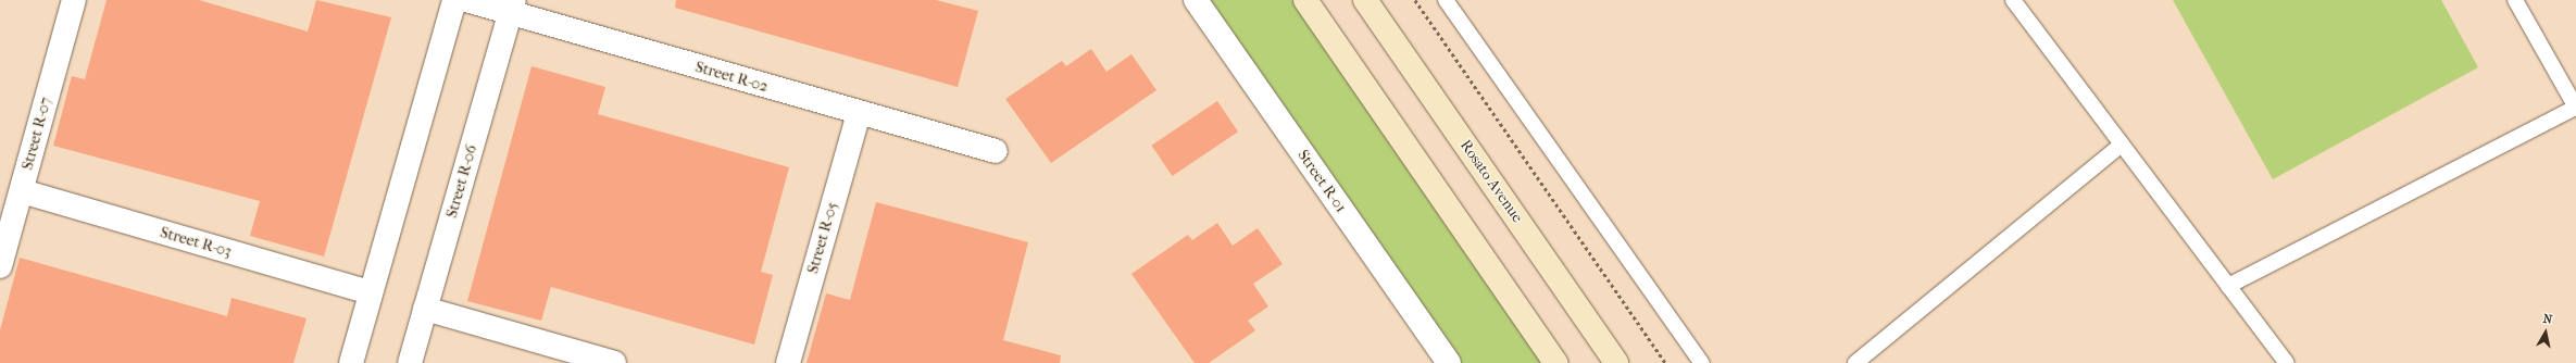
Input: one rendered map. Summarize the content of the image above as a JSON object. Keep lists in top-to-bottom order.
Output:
{
  "streets": {
    "street": [
      "Street R-02",
      "Street R-07",
      "Street R-06",
      "Street R-01",
      "Rosato Avenue",
      "Street R-05",
      "Street R-03"
    ]
  },
  "crossings": [
    ["Street R-02", "Street R-06"],
    ["Street R-02", "Street R-05"],
    ["Street R-07", "Street R-03"]
  ],
  "north": "top"
}
